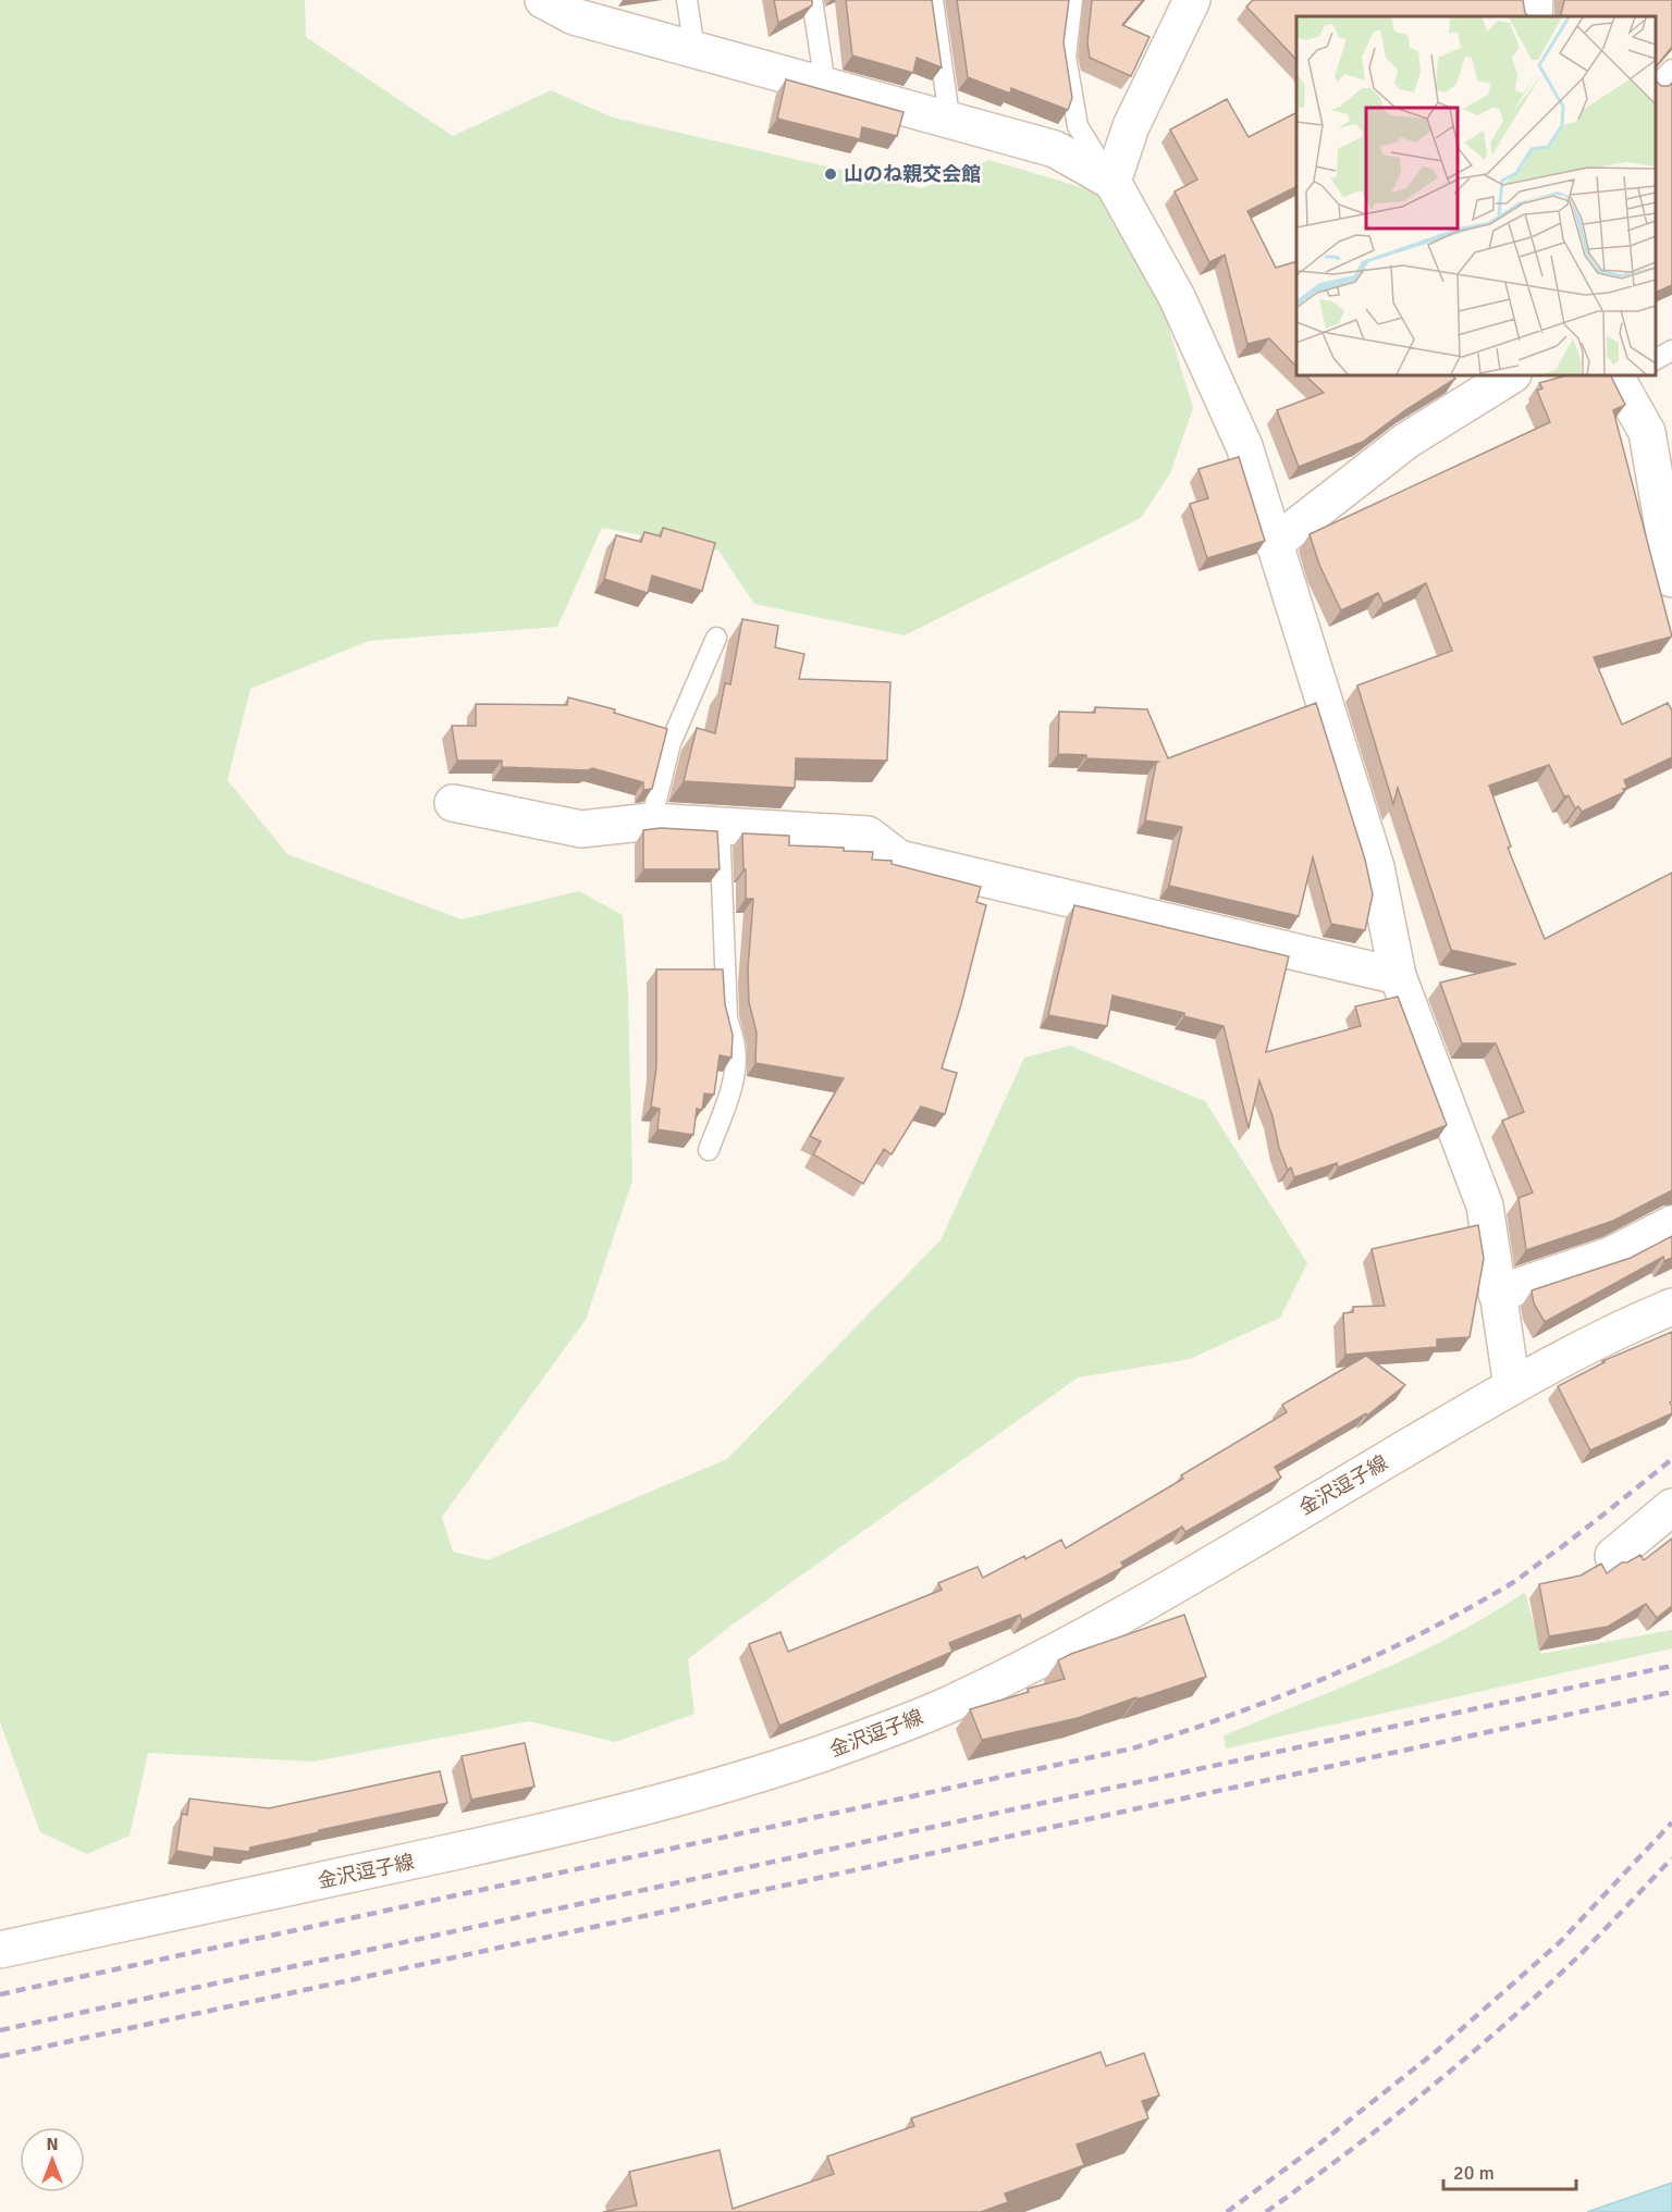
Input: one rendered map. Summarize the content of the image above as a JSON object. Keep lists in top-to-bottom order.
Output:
{
  "streets": {
    "street": ["金沢逗子線"]
  },
  "places": ["山のね親交会館"],
  "scale_bar": "20 m",
  "north": "top"
}
